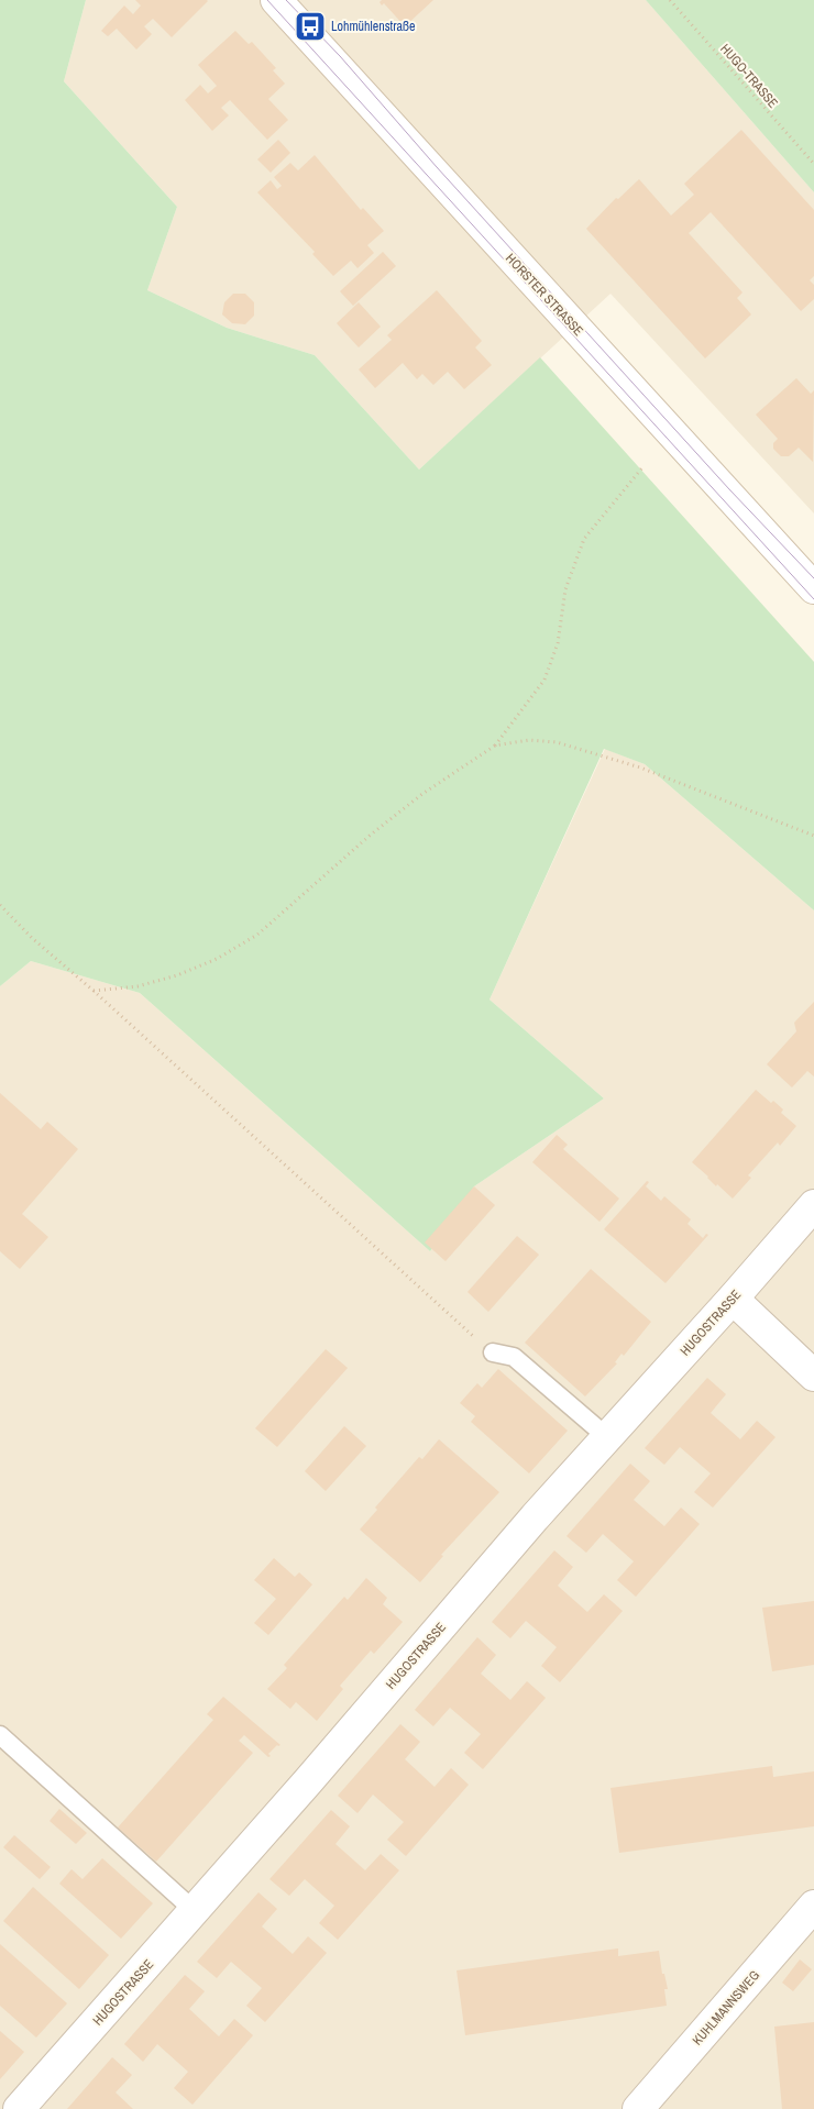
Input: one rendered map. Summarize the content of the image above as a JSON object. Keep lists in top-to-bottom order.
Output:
{
  "streets": {
    "street": ["HORSTER STRASSE", "HUGOSTRASSE", "KUHLMANNSWEG"],
    "path": ["HUGO-TRASSE"]
  },
  "places": {
    "bus stop": ["Lohmühlenstraße"]
  }
}
